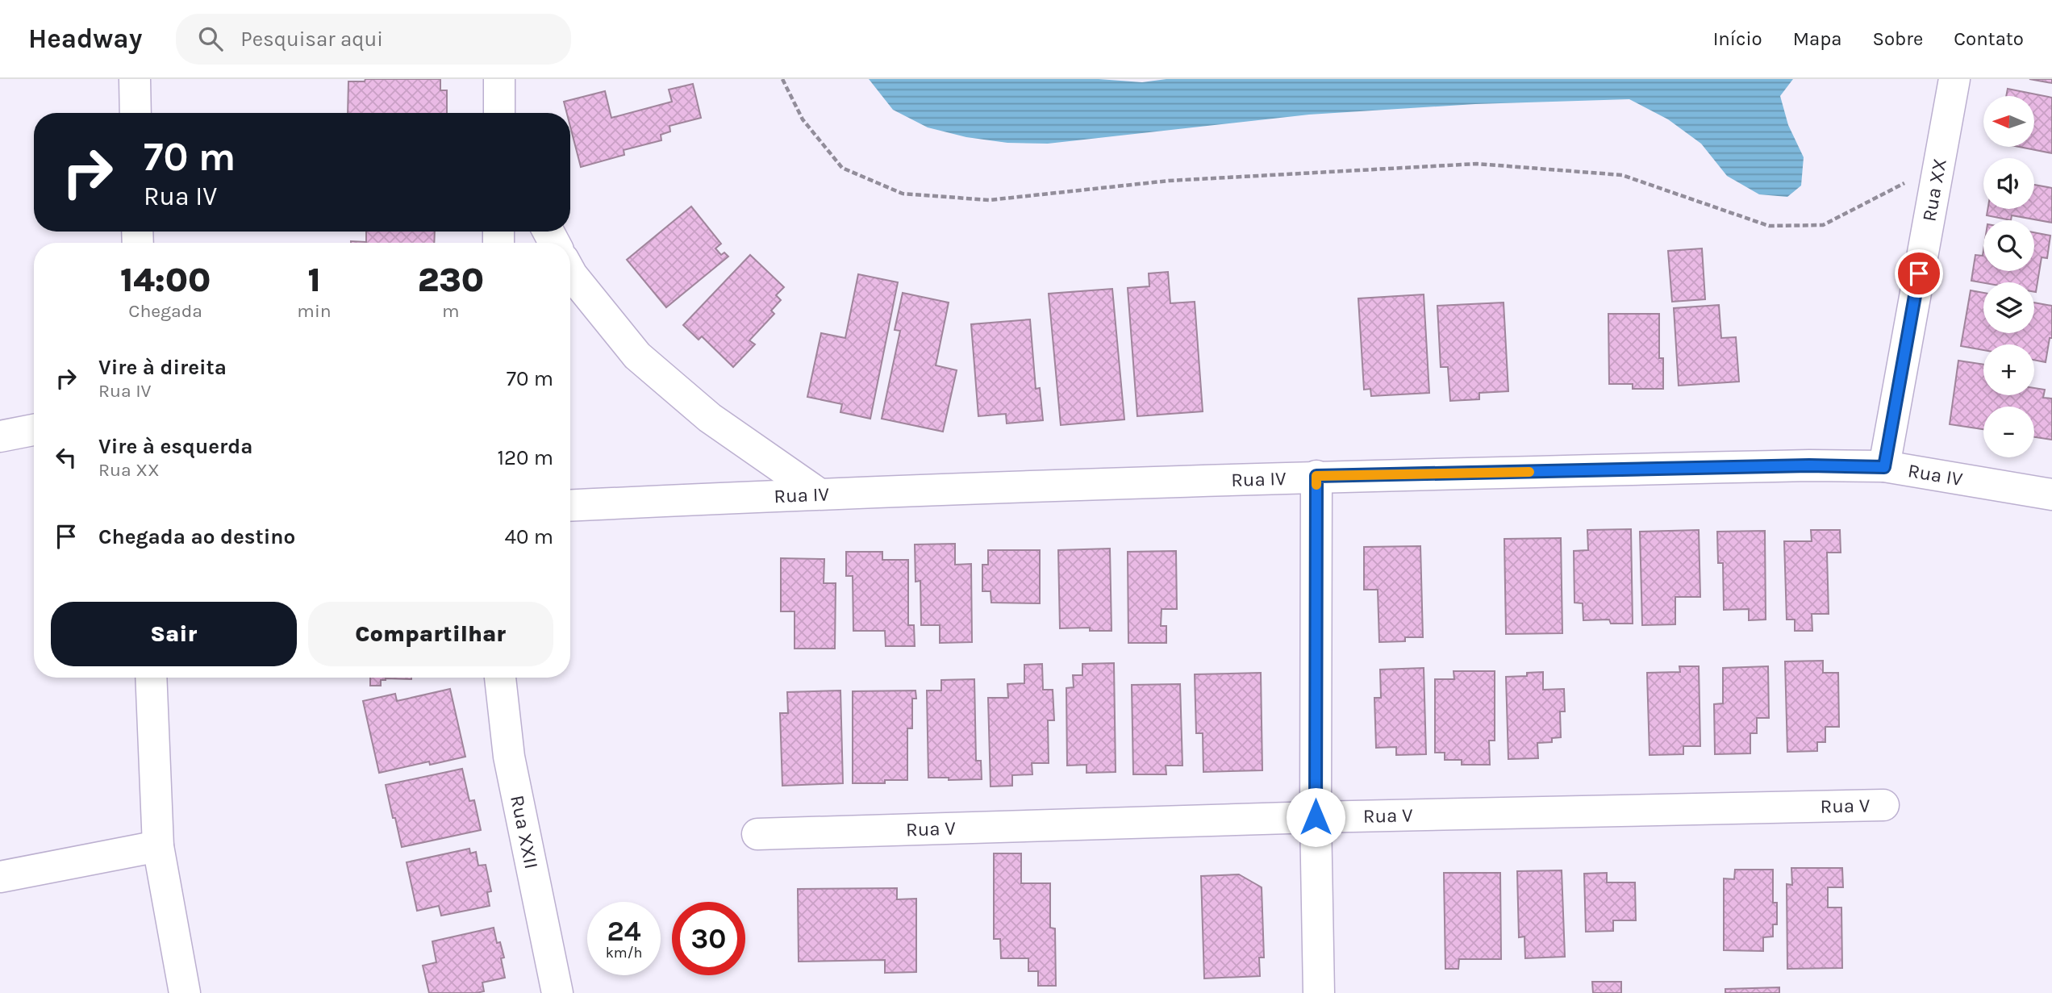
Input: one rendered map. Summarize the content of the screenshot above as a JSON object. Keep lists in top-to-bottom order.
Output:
{
  "streets": {
    "street": [
      "Rua XX",
      "Rua IV",
      "Rua V",
      "Rua XXII"
    ]
  },
  "crossings": [
    ["Rua XX", "Rua IV"]
  ],
  "north": "left",
  "page": {
    "header": "Headway",
    "search": "Pesquisar aqui",
    "nav": [
      "Início",
      "Mapa",
      "Sobre",
      "Contato"
    ],
    "map_buttons": ["+", "−"],
    "turn": ["70 m", "Rua IV"],
    "eta": [
      "14:00",
      "Chegada",
      "1",
      "min",
      "230",
      "m"
    ],
    "list": [
      {
        "name": "Vire à direita",
        "note": "Rua IV",
        "value": "70 m"
      },
      {
        "name": "Vire à esquerda",
        "note": "Rua XX",
        "value": "120 m"
      },
      {
        "name": "Chegada ao destino",
        "value": "40 m"
      }
    ],
    "buttons": ["Sair", "Compartilhar"],
    "speed": "24 km/h",
    "limit": "30"
  }
}
